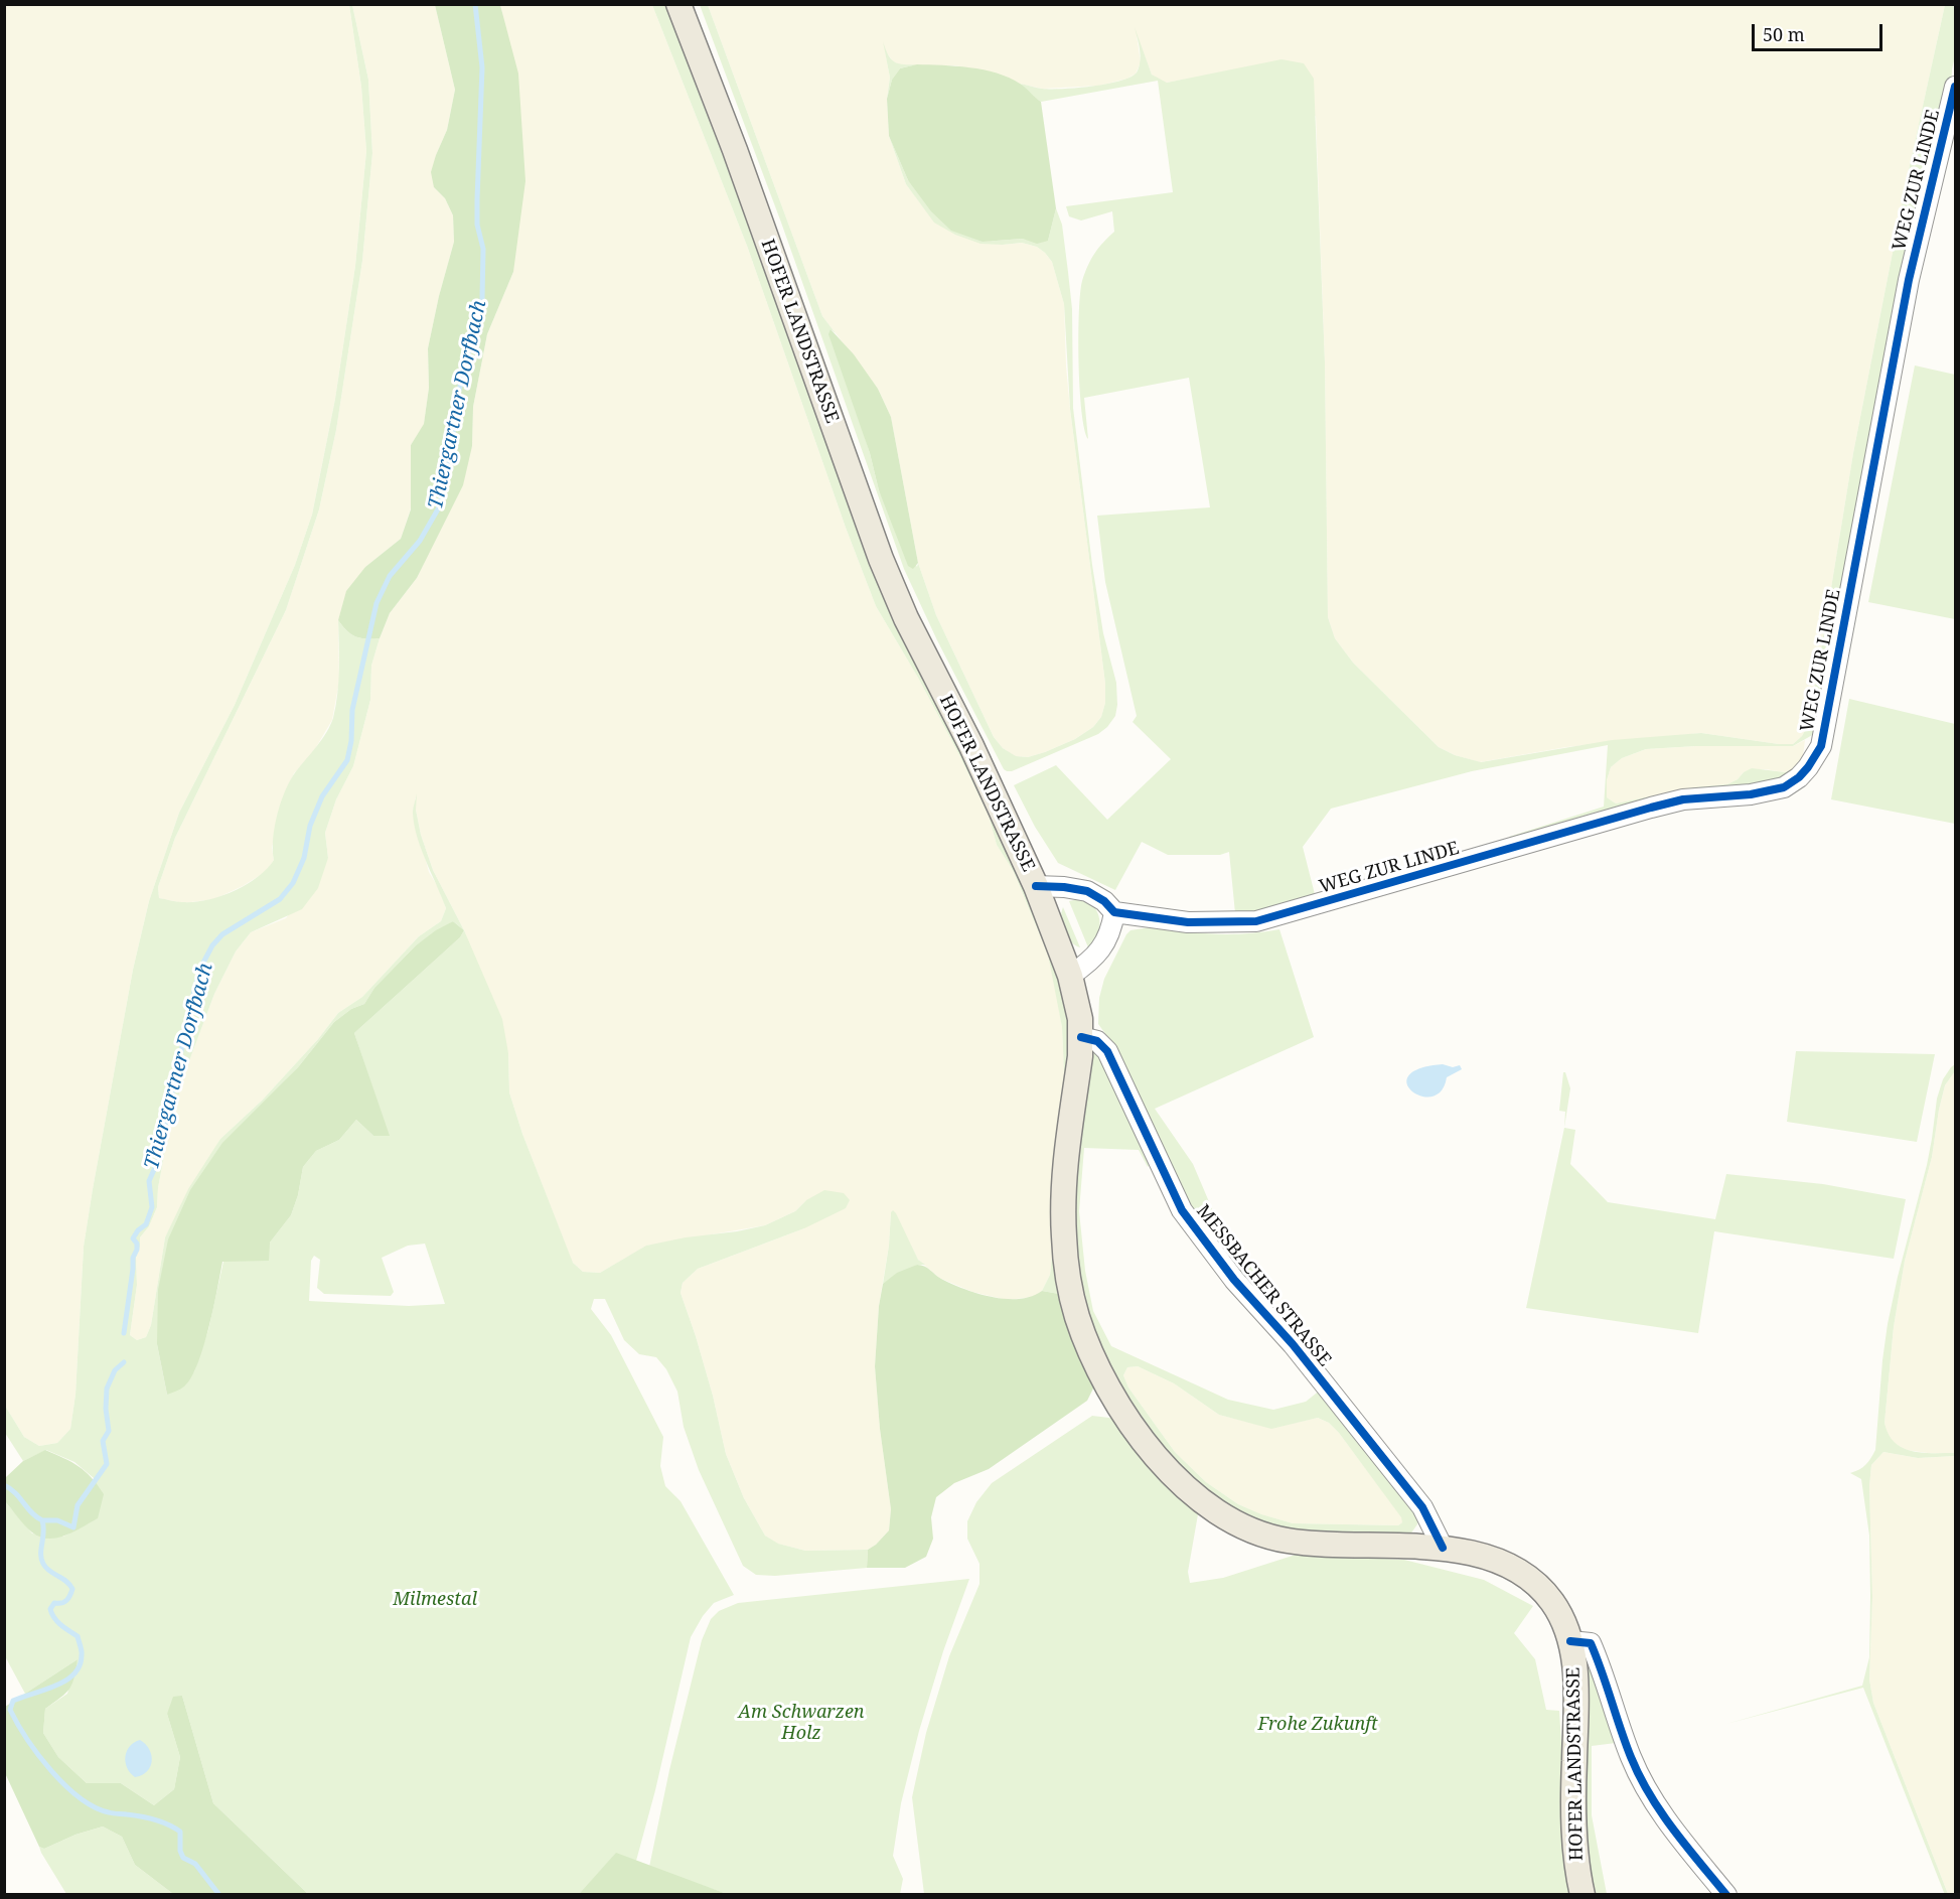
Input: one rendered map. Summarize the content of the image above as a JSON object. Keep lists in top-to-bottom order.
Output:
{
  "streets": {
    "main road": ["HOFER LANDSTRASSE"],
    "street": ["WEG ZUR LINDE", "MESSBACHER STRASSE"]
  },
  "crossings": [
    ["HOFER LANDSTRASSE", "MESSBACHER STRASSE"]
  ],
  "water": ["Thiergartner Dorfbach"],
  "parks": ["Milmestal", "Am Schwarzen Holz", "Frohe Zukunft"],
  "scale_bar": "50 m"
}
